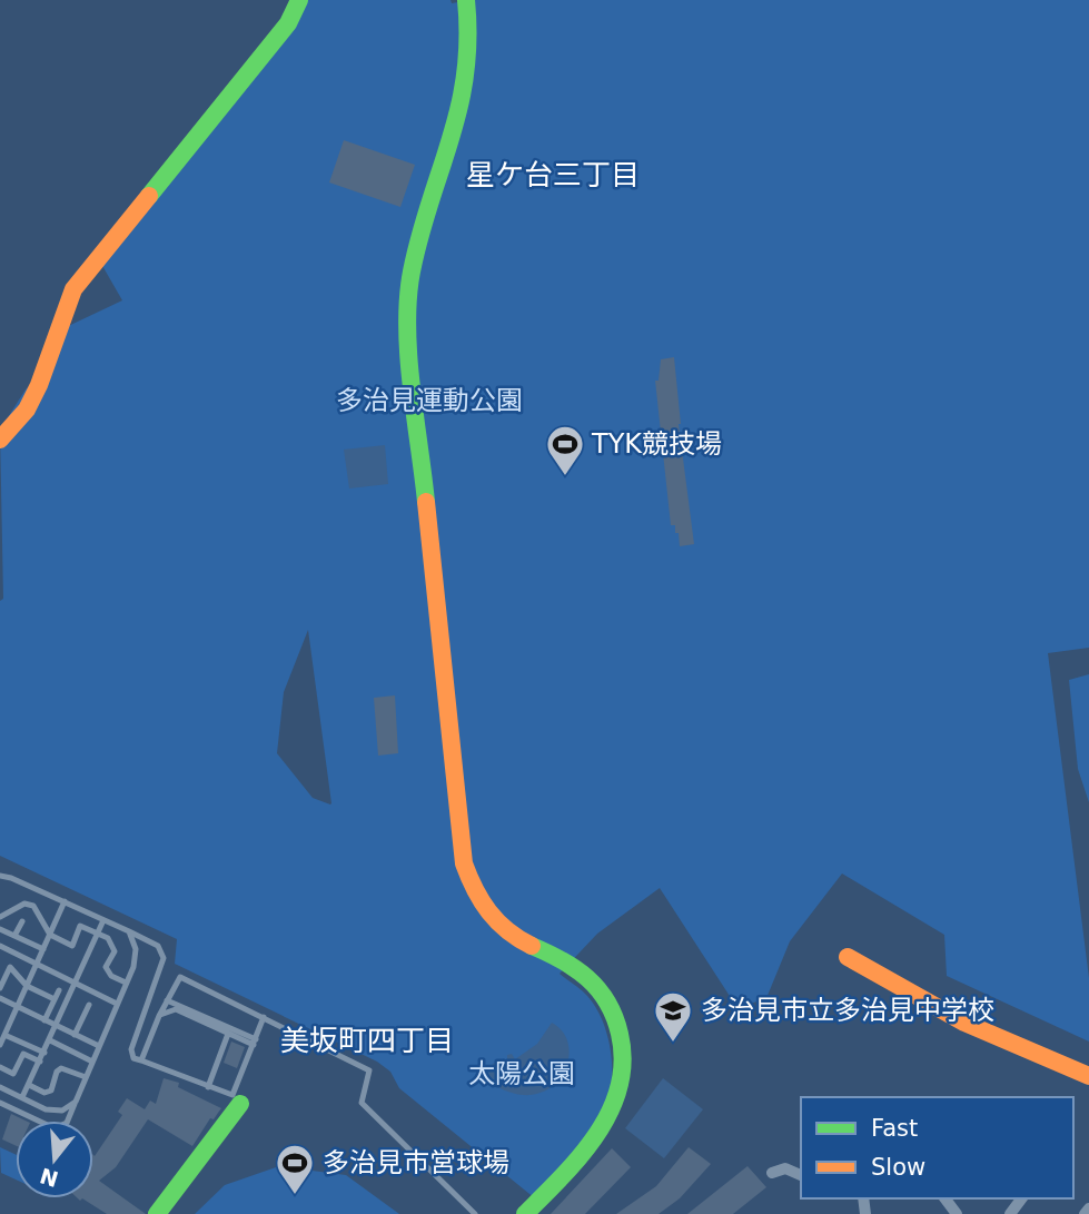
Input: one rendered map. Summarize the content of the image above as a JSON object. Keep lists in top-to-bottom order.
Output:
{
  "districts": ["星ケ台三丁目", "美坂町四丁目"],
  "parks": ["多治見運動公園", "太陽公園"],
  "places": {
    "sports": ["TYK競技場", "多治見市営球場"],
    "school or university": ["多治見市立多治見中学校"]
  },
  "legend": ["Fast", "Slow"],
  "north": "bottom"
}
